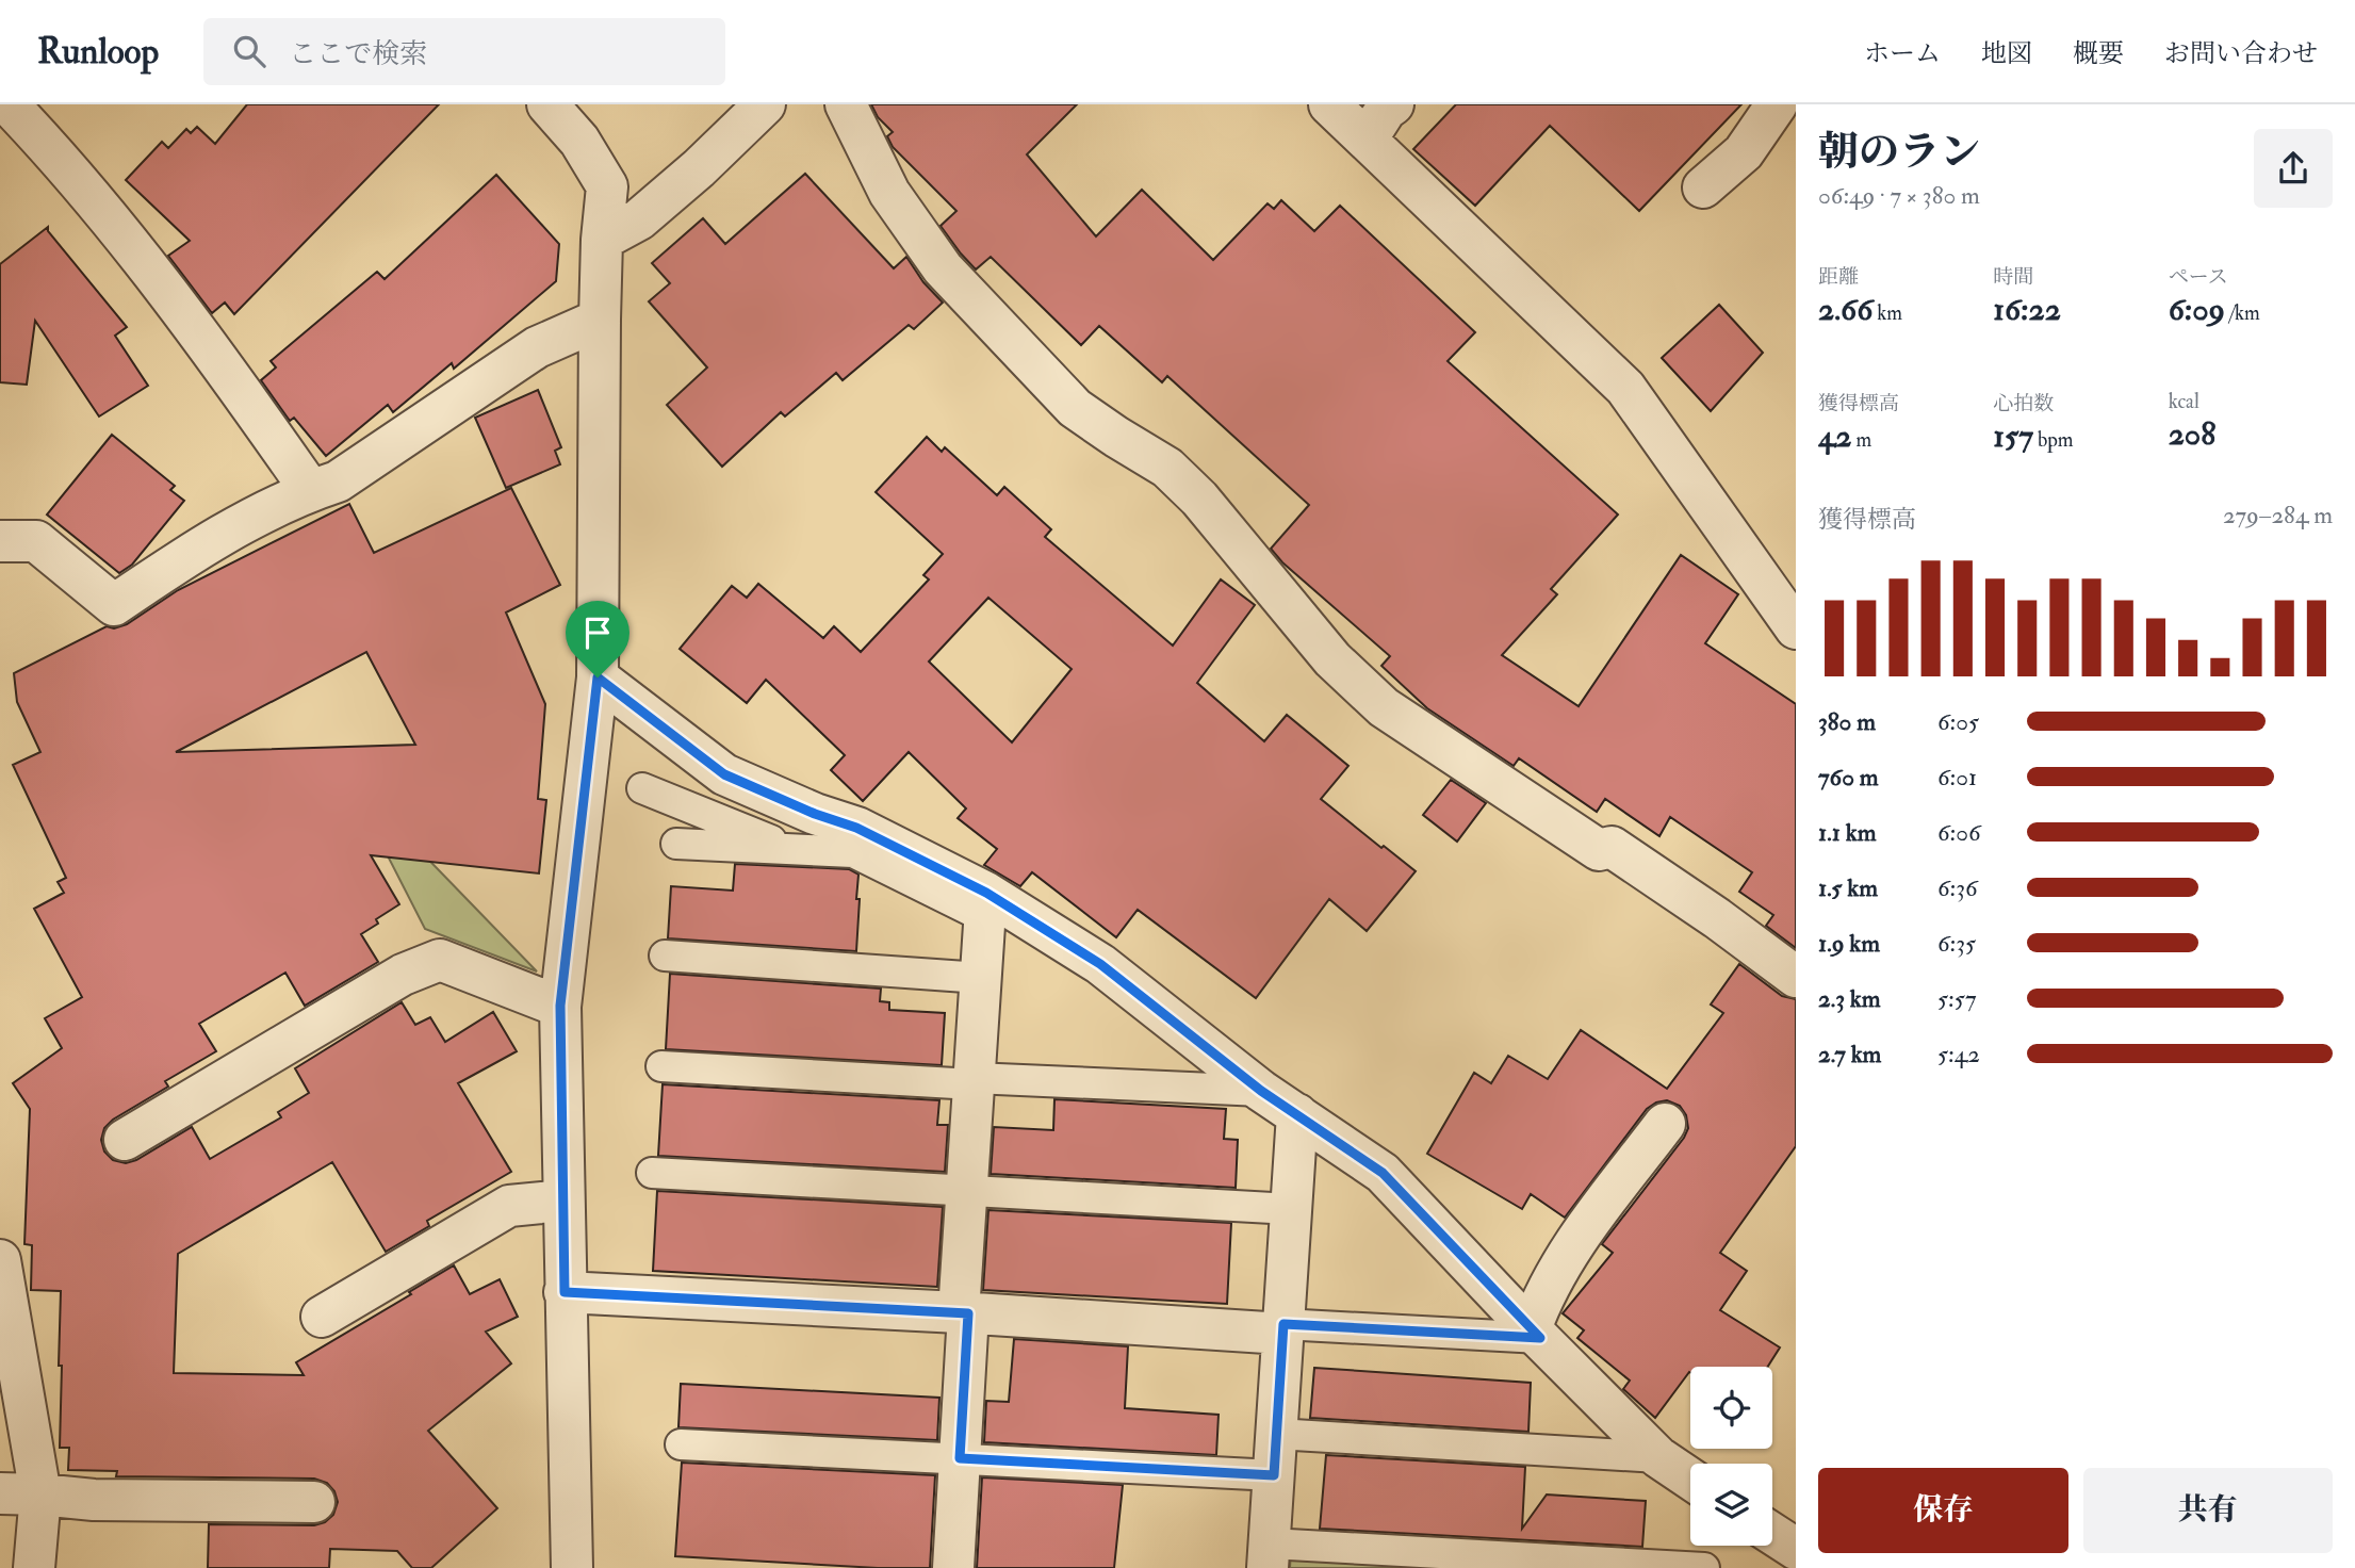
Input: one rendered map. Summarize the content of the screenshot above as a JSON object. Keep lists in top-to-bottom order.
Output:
{
  "page": {
    "header": "Runloop",
    "search": "ここで検索",
    "nav": [
      "ホーム",
      "地図",
      "概要",
      "お問い合わせ"
    ],
    "heading": ["朝のラン", "06:49 · 7 × 380 m"],
    "stats": [
      ["距離", "2.66 km"],
      ["時間", "16:22"],
      ["ペース", "6:09 /km"],
      ["獲得標高", "42 m"],
      ["心拍数", "157 bpm"],
      ["kcal", "208"]
    ],
    "chart": ["獲得標高", "279–284 m"],
    "list": [
      {
        "name": "380 m",
        "note": "6:05"
      },
      {
        "name": "760 m",
        "note": "6:01"
      },
      {
        "name": "1.1 km",
        "note": "6:06"
      },
      {
        "name": "1.5 km",
        "note": "6:36"
      },
      {
        "name": "1.9 km",
        "note": "6:35"
      },
      {
        "name": "2.3 km",
        "note": "5:57"
      },
      {
        "name": "2.7 km",
        "note": "5:42"
      }
    ],
    "buttons": ["保存", "共有"]
  }
}
